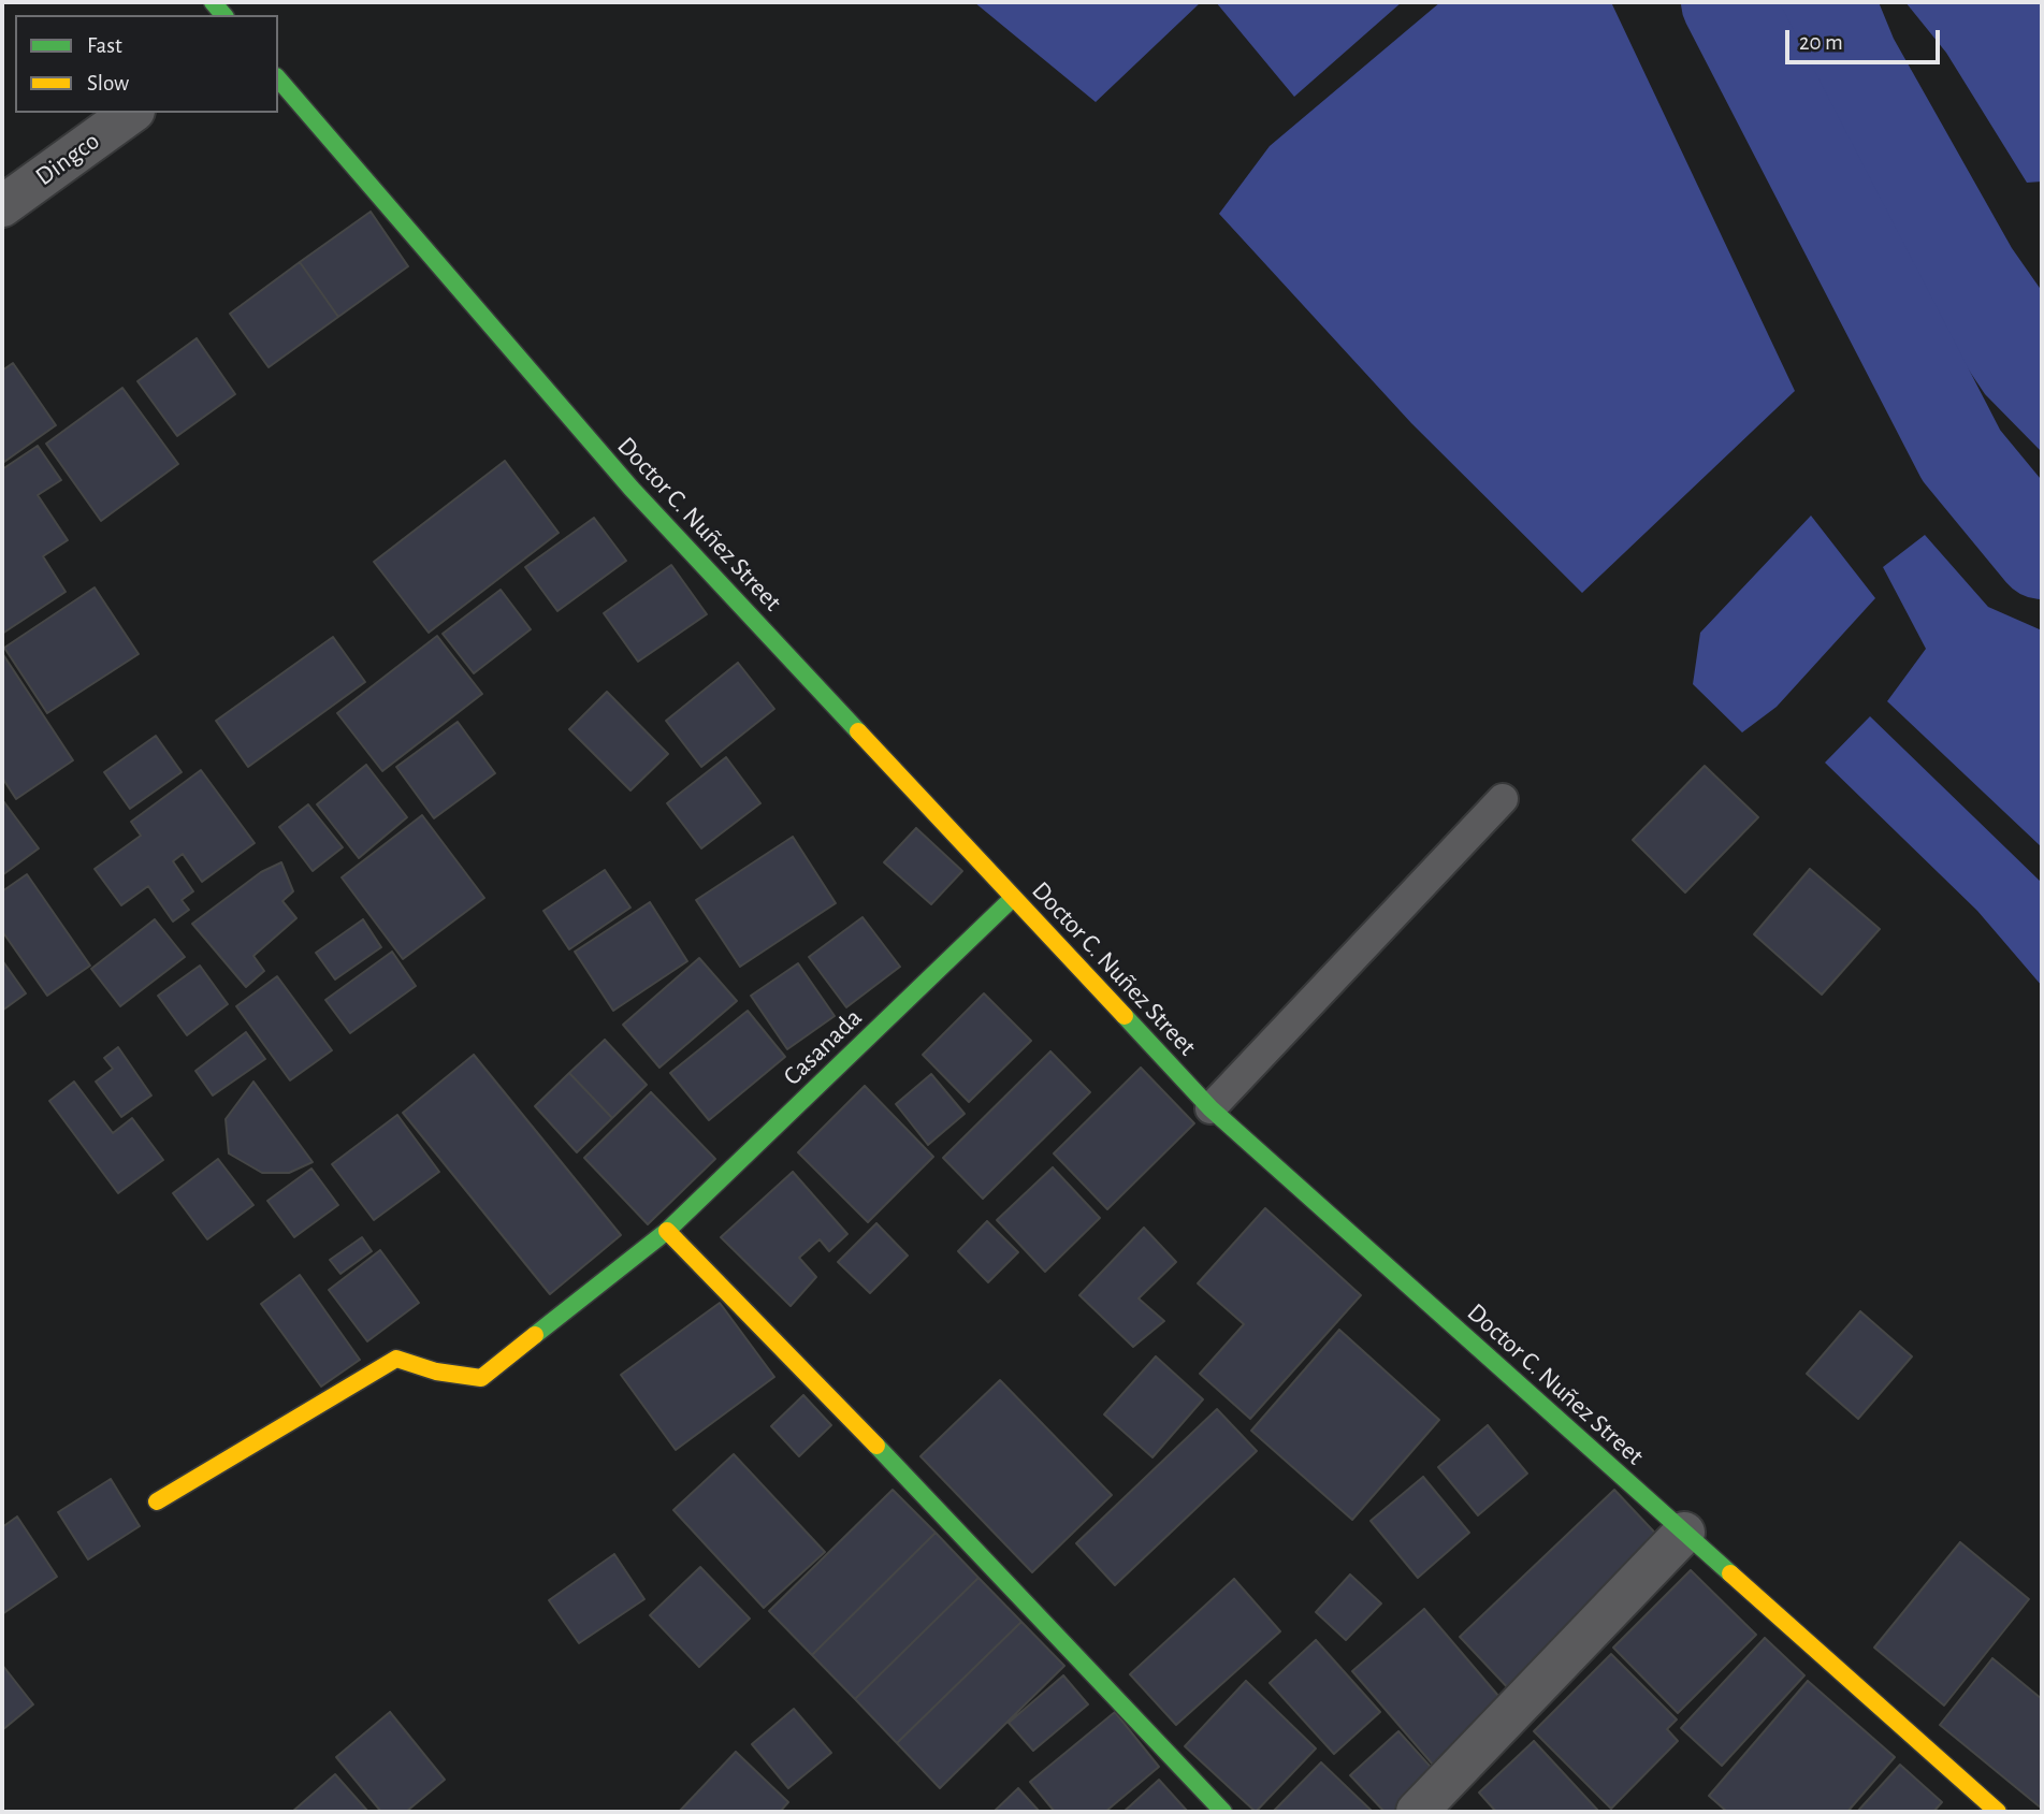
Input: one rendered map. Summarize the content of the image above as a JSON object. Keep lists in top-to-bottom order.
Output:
{
  "streets": {
    "main road": ["Doctor C. Nuñez Street", "Casanada"],
    "street": ["Dingco"]
  },
  "crossings": [
    ["Doctor C. Nuñez Street", "Casanada"]
  ],
  "legend": ["Fast", "Slow"],
  "scale_bar": "20 m"
}
